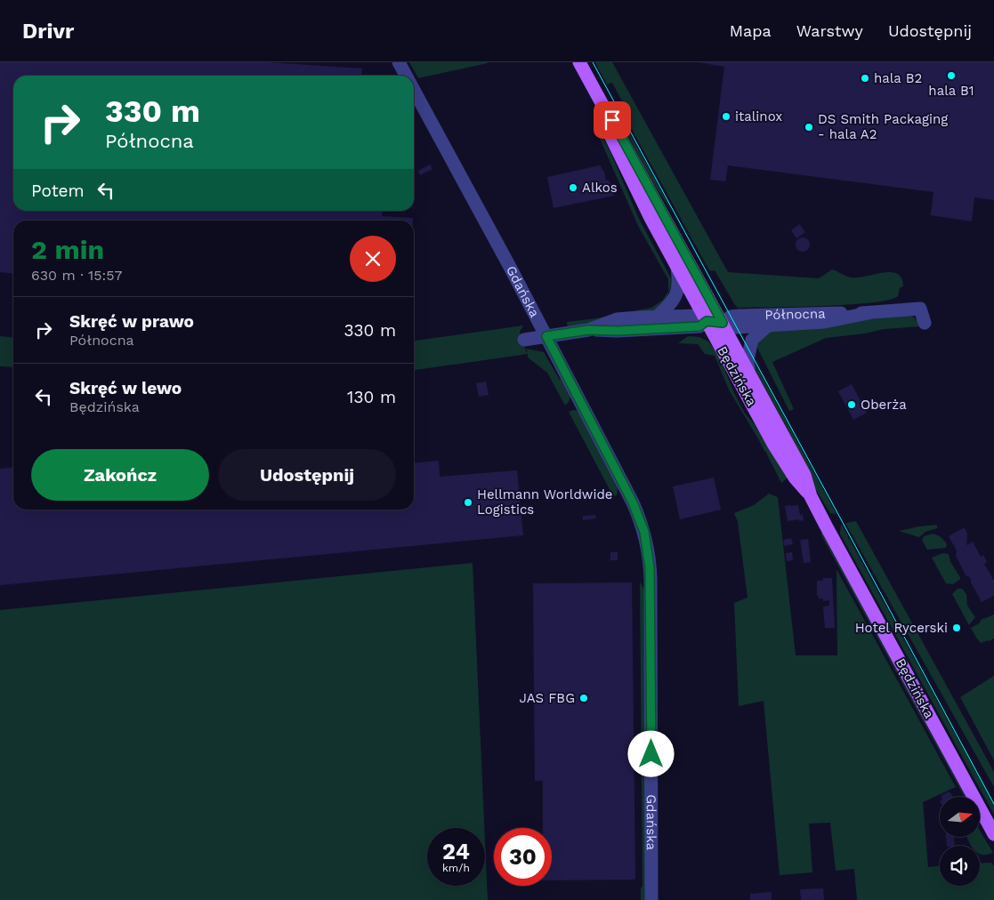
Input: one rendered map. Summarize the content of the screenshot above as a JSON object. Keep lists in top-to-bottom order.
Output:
{
  "streets": {
    "main road": ["Będzińska"],
    "street": ["Gdańska", "Północna"]
  },
  "crossings": [
    ["Gdańska", "Północna"],
    ["Północna", "Będzińska"]
  ],
  "places": [
    "hala B1",
    "hala B2",
    "italinox",
    "DS Smith Packaging - hala A2",
    "Alkos",
    "Oberża",
    "Hellmann Worldwide Logistics",
    "Hotel Rycerski",
    "JAS FBG"
  ],
  "north": "right",
  "page": {
    "header": "Drivr",
    "nav": ["Mapa", "Warstwy", "Udostępnij"],
    "turn": ["330 m", "Północna"],
    "then": "Potem",
    "heading": ["2 min", "630 m · 15:57"],
    "list": [
      {
        "name": "Skręć w prawo",
        "note": "Północna",
        "value": "330 m"
      },
      {
        "name": "Skręć w lewo",
        "note": "Będzińska",
        "value": "130 m"
      }
    ],
    "buttons": ["Zakończ", "Udostępnij"],
    "speed": "24 km/h",
    "limit": "30"
  }
}
